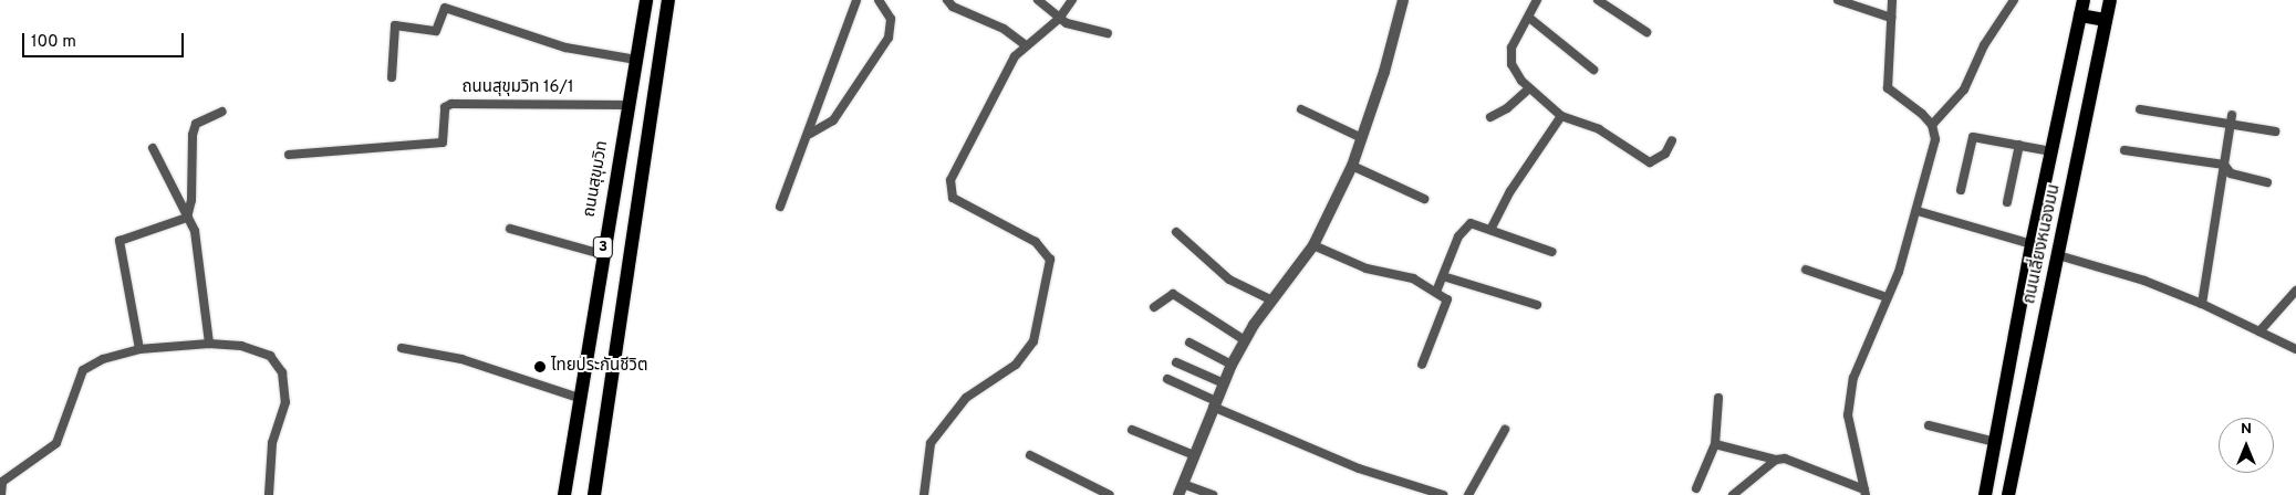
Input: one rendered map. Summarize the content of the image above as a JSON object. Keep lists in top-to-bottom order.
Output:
{
  "streets": {
    "main road": ["ถนนสุขุมวิท", "ถนนเลี่ยงหนองมน", "3"],
    "street": ["ถนนสุขุมวิท 16/1"]
  },
  "crossings": [
    ["ถนนสุขุมวิท 16/1", "ถนนสุขุมวิท"]
  ],
  "places": ["ไทยประกันชีวิต"],
  "scale_bar": "100 m",
  "north": "top"
}
